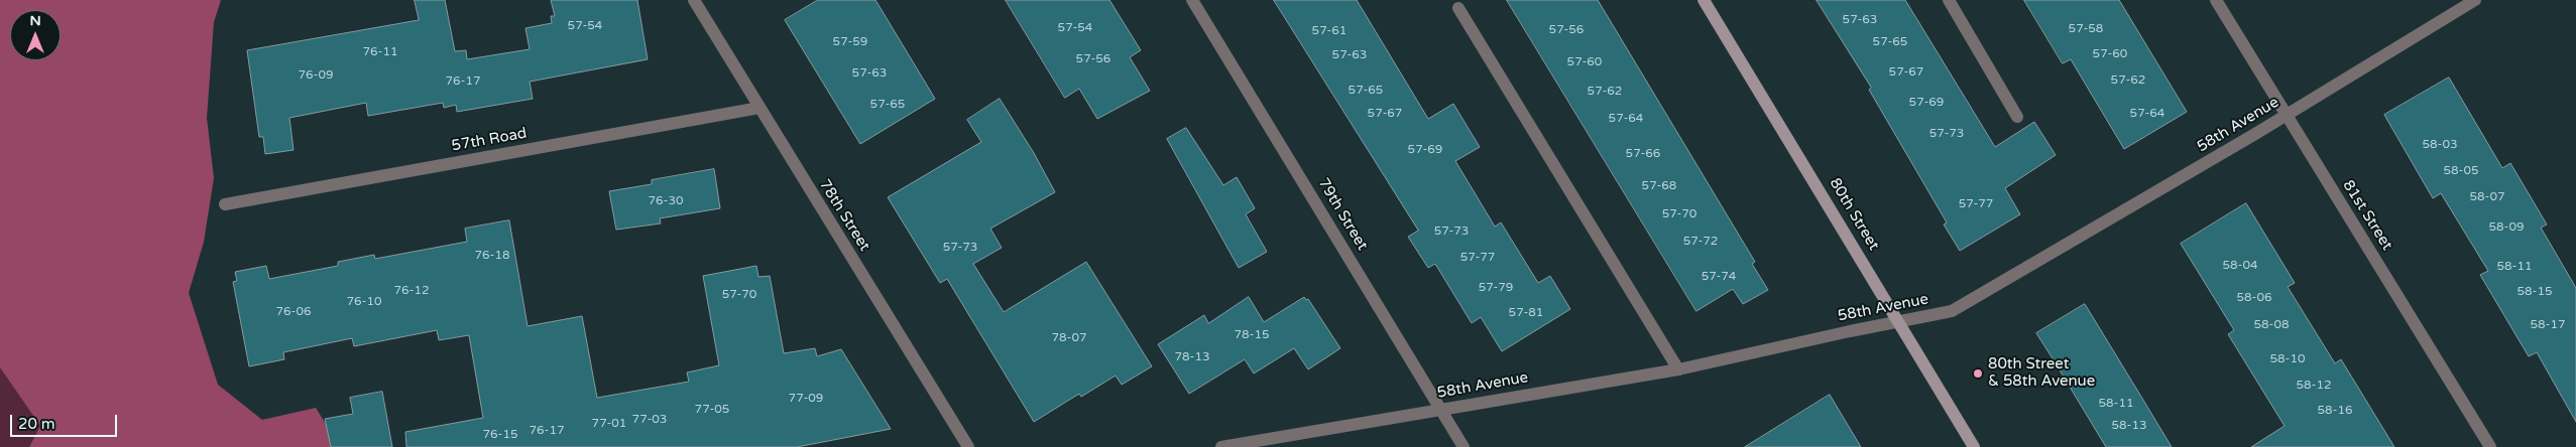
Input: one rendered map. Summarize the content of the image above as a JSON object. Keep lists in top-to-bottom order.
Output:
{
  "streets": {
    "street": [
      "58th Avenue",
      "57th Road",
      "79th Street",
      "80th Street",
      "78th Street",
      "81st Street"
    ]
  },
  "crossings": [
    ["58th Avenue", "79th Street"],
    ["58th Avenue", "80th Street"],
    ["58th Avenue", "81st Street"],
    ["57th Road", "78th Street"]
  ],
  "places": ["80th Street & 58th Avenue"],
  "house_numbers": [
    "57-63",
    "57-54",
    "57-54",
    "57-58",
    "57-56",
    "57-61",
    "57-59",
    "57-65",
    "76-11",
    "57-60",
    "57-63",
    "57-56",
    "57-60",
    "57-67",
    "57-63",
    "76-09",
    "57-62",
    "76-17",
    "57-65",
    "57-62",
    "57-69",
    "57-65",
    "57-67",
    "57-64",
    "57-64",
    "57-73",
    "58-03",
    "57-69",
    "57-66",
    "58-05",
    "57-68",
    "58-07",
    "76-30",
    "57-77",
    "57-70",
    "58-09",
    "57-73",
    "57-72",
    "57-73",
    "76-18",
    "57-77",
    "58-04",
    "58-11",
    "57-74",
    "57-79",
    "76-12",
    "58-15",
    "57-70",
    "58-06",
    "76-10",
    "76-06",
    "57-81",
    "58-08",
    "58-17",
    "78-15",
    "78-07",
    "78-13",
    "58-10",
    "58-12",
    "77-09",
    "58-11",
    "77-05",
    "58-16",
    "77-03",
    "77-01",
    "58-13",
    "76-17",
    "76-15"
  ],
  "scale_bar": "20 m",
  "north": "top"
}
